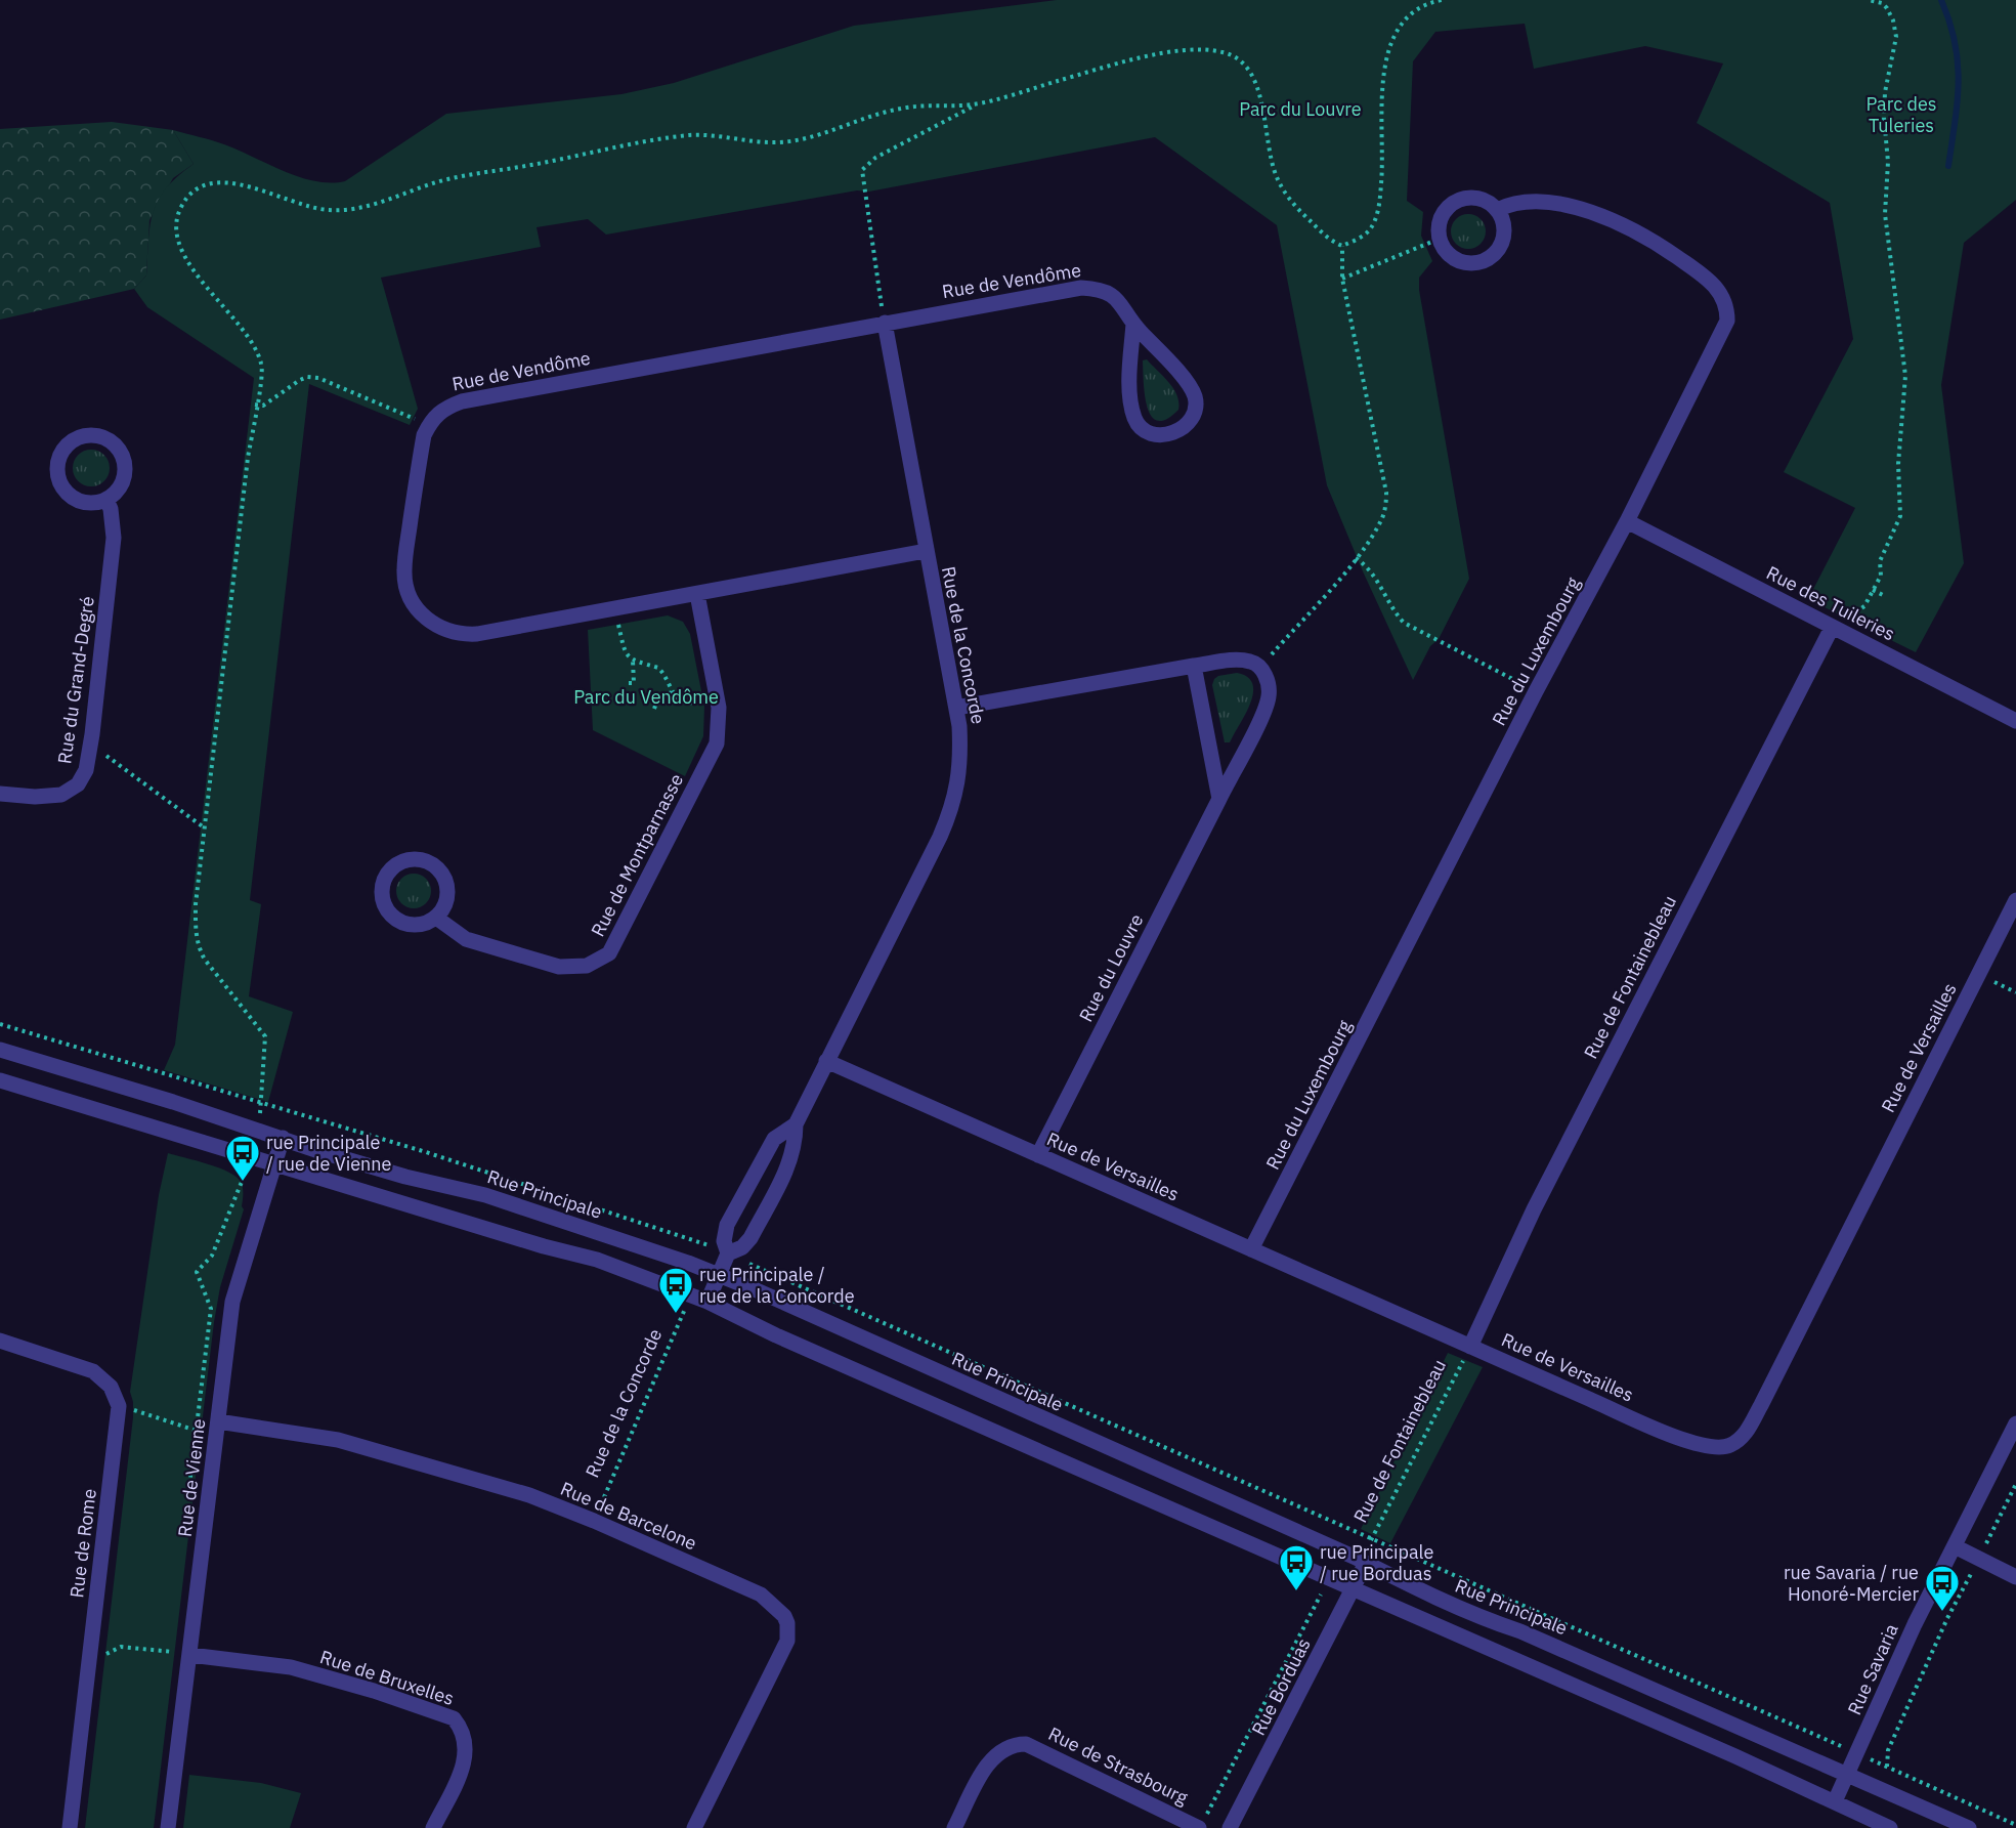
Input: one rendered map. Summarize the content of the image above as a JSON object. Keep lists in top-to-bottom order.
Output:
{
  "streets": {
    "street": [
      "Rue de Vendôme",
      "Rue des Tuileries",
      "Rue de la Concorde",
      "Rue du Luxembourg",
      "Rue du Grand-Degré",
      "Rue de Montparnasse",
      "Rue du Louvre",
      "Rue de Fontainebleau",
      "Rue de Versailles",
      "Rue Principale",
      "Rue de Vienne",
      "Rue de Barcelone",
      "Rue de Rome",
      "Rue Savaria",
      "Rue de Bruxelles",
      "Rue Borduas",
      "Rue de Strasbourg"
    ]
  },
  "crossings": [
    ["Rue de Vendôme", "Rue de la Concorde"],
    ["Rue de Vendôme", "Rue de Montparnasse"],
    ["Rue des Tuileries", "Rue du Luxembourg"],
    ["Rue des Tuileries", "Rue de Fontainebleau"],
    ["Rue de la Concorde", "Rue du Louvre"],
    ["Rue de la Concorde", "Rue de Versailles"],
    ["Rue de la Concorde", "Rue Principale"],
    ["Rue du Luxembourg", "Rue de Versailles"],
    ["Rue du Louvre", "Rue de Versailles"],
    ["Rue de Fontainebleau", "Rue de Versailles"],
    ["Rue de Fontainebleau", "Rue Principale"],
    ["Rue Principale", "Rue de Vienne"],
    ["Rue Principale", "Rue Savaria"],
    ["Rue Principale", "Rue Borduas"],
    ["Rue de Vienne", "Rue de Barcelone"],
    ["Rue de Vienne", "Rue de Bruxelles"]
  ],
  "parks": ["Parc des Tuleries", "Parc du Louvre", "Parc du Vendôme"],
  "places": {
    "bus stop": [
      "rue Principale / rue de Vienne",
      "rue Principale / rue de la Concorde",
      "rue Principale / rue Borduas",
      "rue Savaria / rue Honoré-Mercier"
    ]
  }
}
